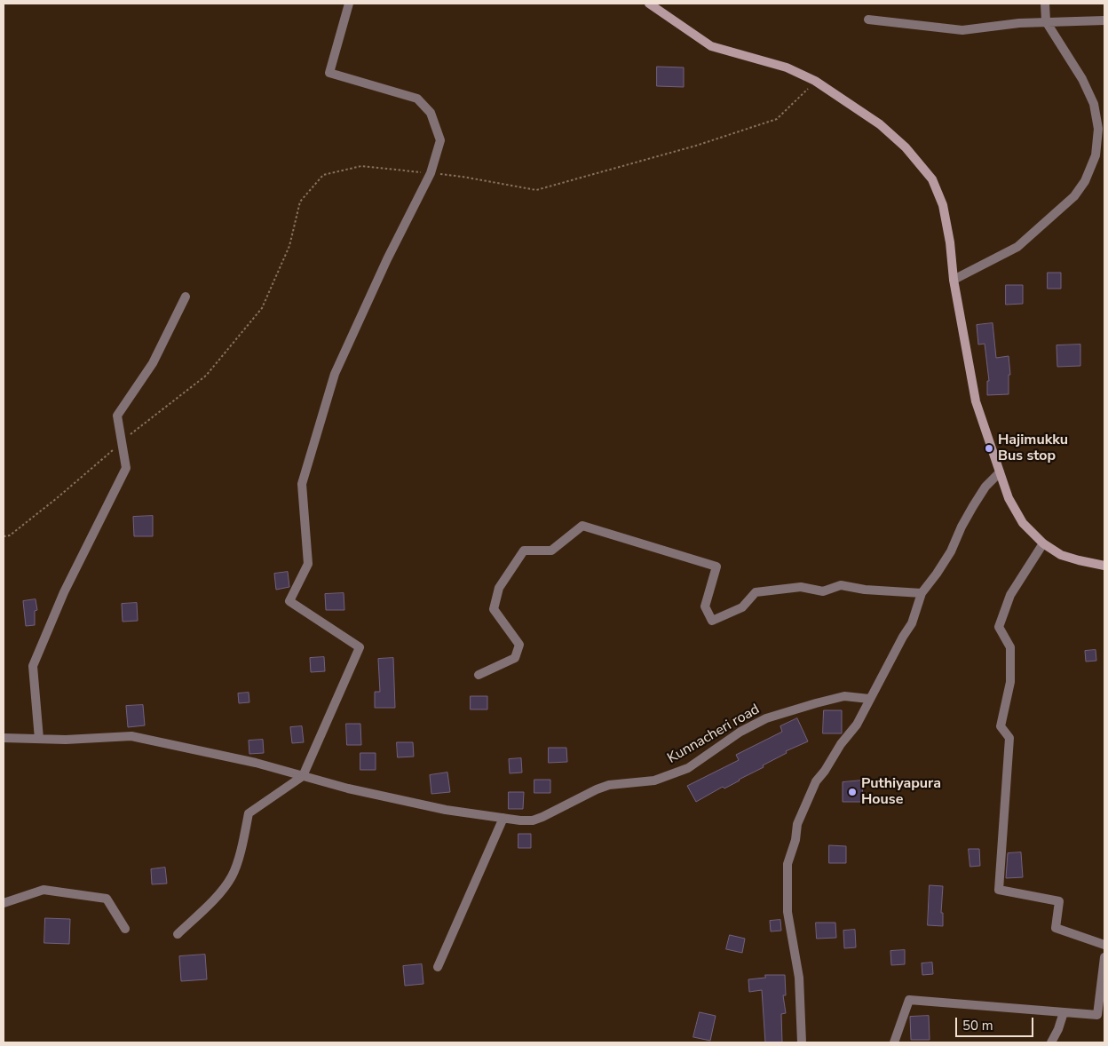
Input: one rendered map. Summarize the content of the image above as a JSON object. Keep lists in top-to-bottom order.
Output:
{
  "streets": {
    "street": ["Kunnacheri road"]
  },
  "places": ["Hajimukku Bus stop", "Puthiyapura House"],
  "scale_bar": "50 m"
}
